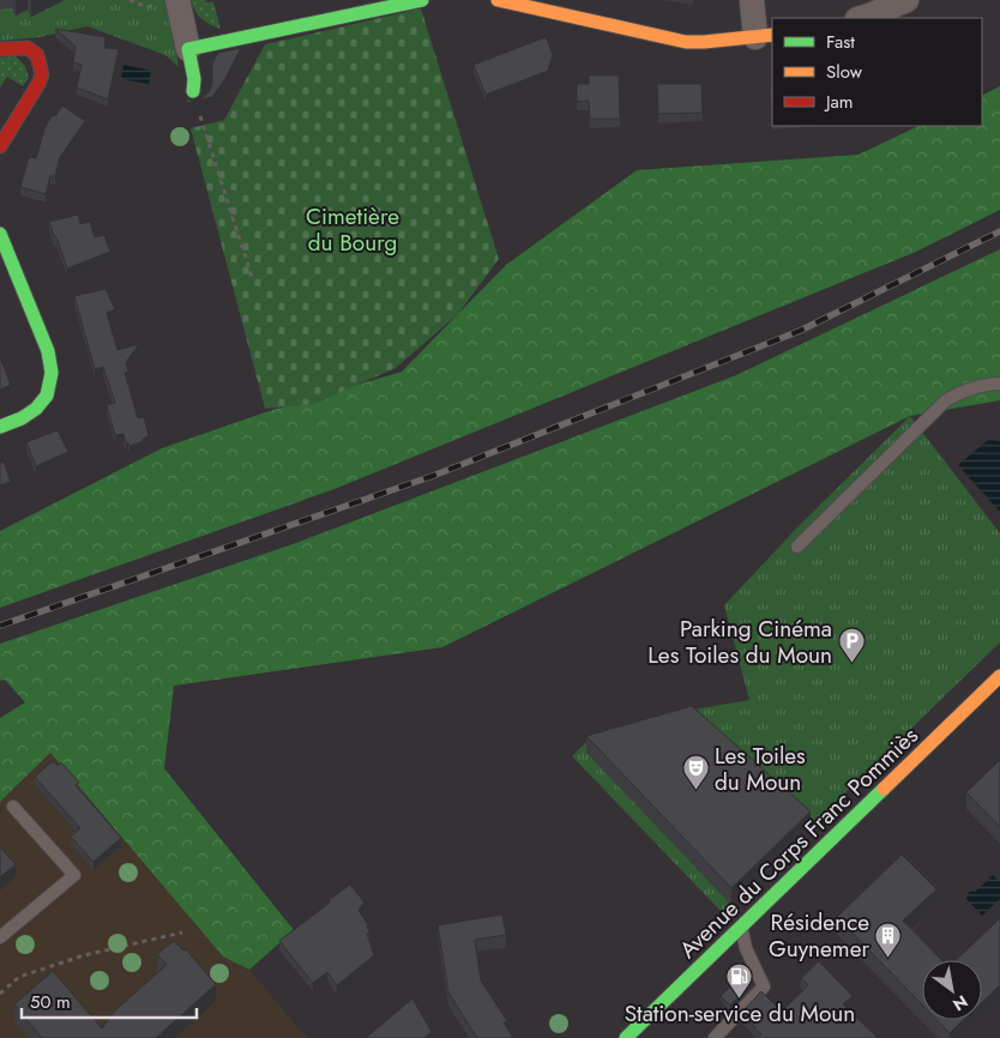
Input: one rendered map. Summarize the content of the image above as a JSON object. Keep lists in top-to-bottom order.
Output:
{
  "streets": {
    "street": ["Avenue du Corps Franc Pommiès"]
  },
  "parks": ["Cimetière du Bourg"],
  "places": {
    "parking": ["Parking Cinéma Les Toiles du Moun"],
    "theatre": ["Les Toiles du Moun"],
    "building": ["Résidence Guynemer"],
    "fuel station": ["Station-service du Moun"]
  },
  "legend": ["Fast", "Slow", "Jam"],
  "scale_bar": "50 m",
  "north": "bottom right"
}
